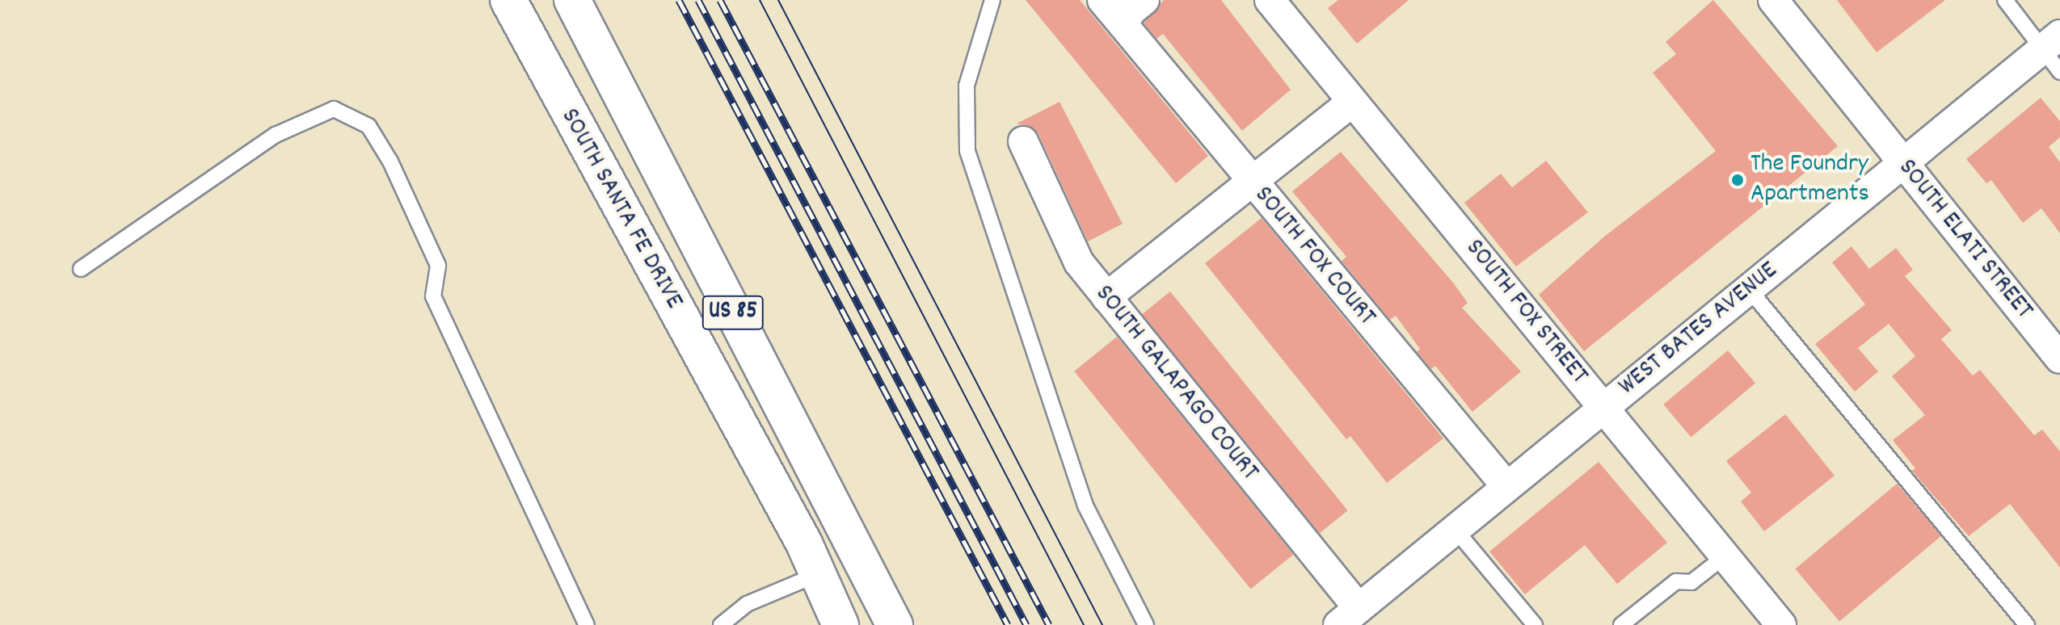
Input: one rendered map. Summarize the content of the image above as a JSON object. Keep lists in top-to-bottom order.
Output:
{
  "streets": {
    "highway": ["SOUTH SANTA FE DRIVE", "US 85"],
    "street": [
      "SOUTH ELATI STREET",
      "SOUTH FOX COURT",
      "SOUTH FOX STREET",
      "WEST BATES AVENUE",
      "SOUTH GALAPAGO COURT"
    ]
  },
  "crossings": [
    ["SOUTH ELATI STREET", "WEST BATES AVENUE"],
    ["SOUTH FOX COURT", "WEST BATES AVENUE"],
    ["SOUTH FOX STREET", "WEST BATES AVENUE"],
    ["WEST BATES AVENUE", "SOUTH GALAPAGO COURT"]
  ],
  "places": ["The Foundry Apartments"]
}
